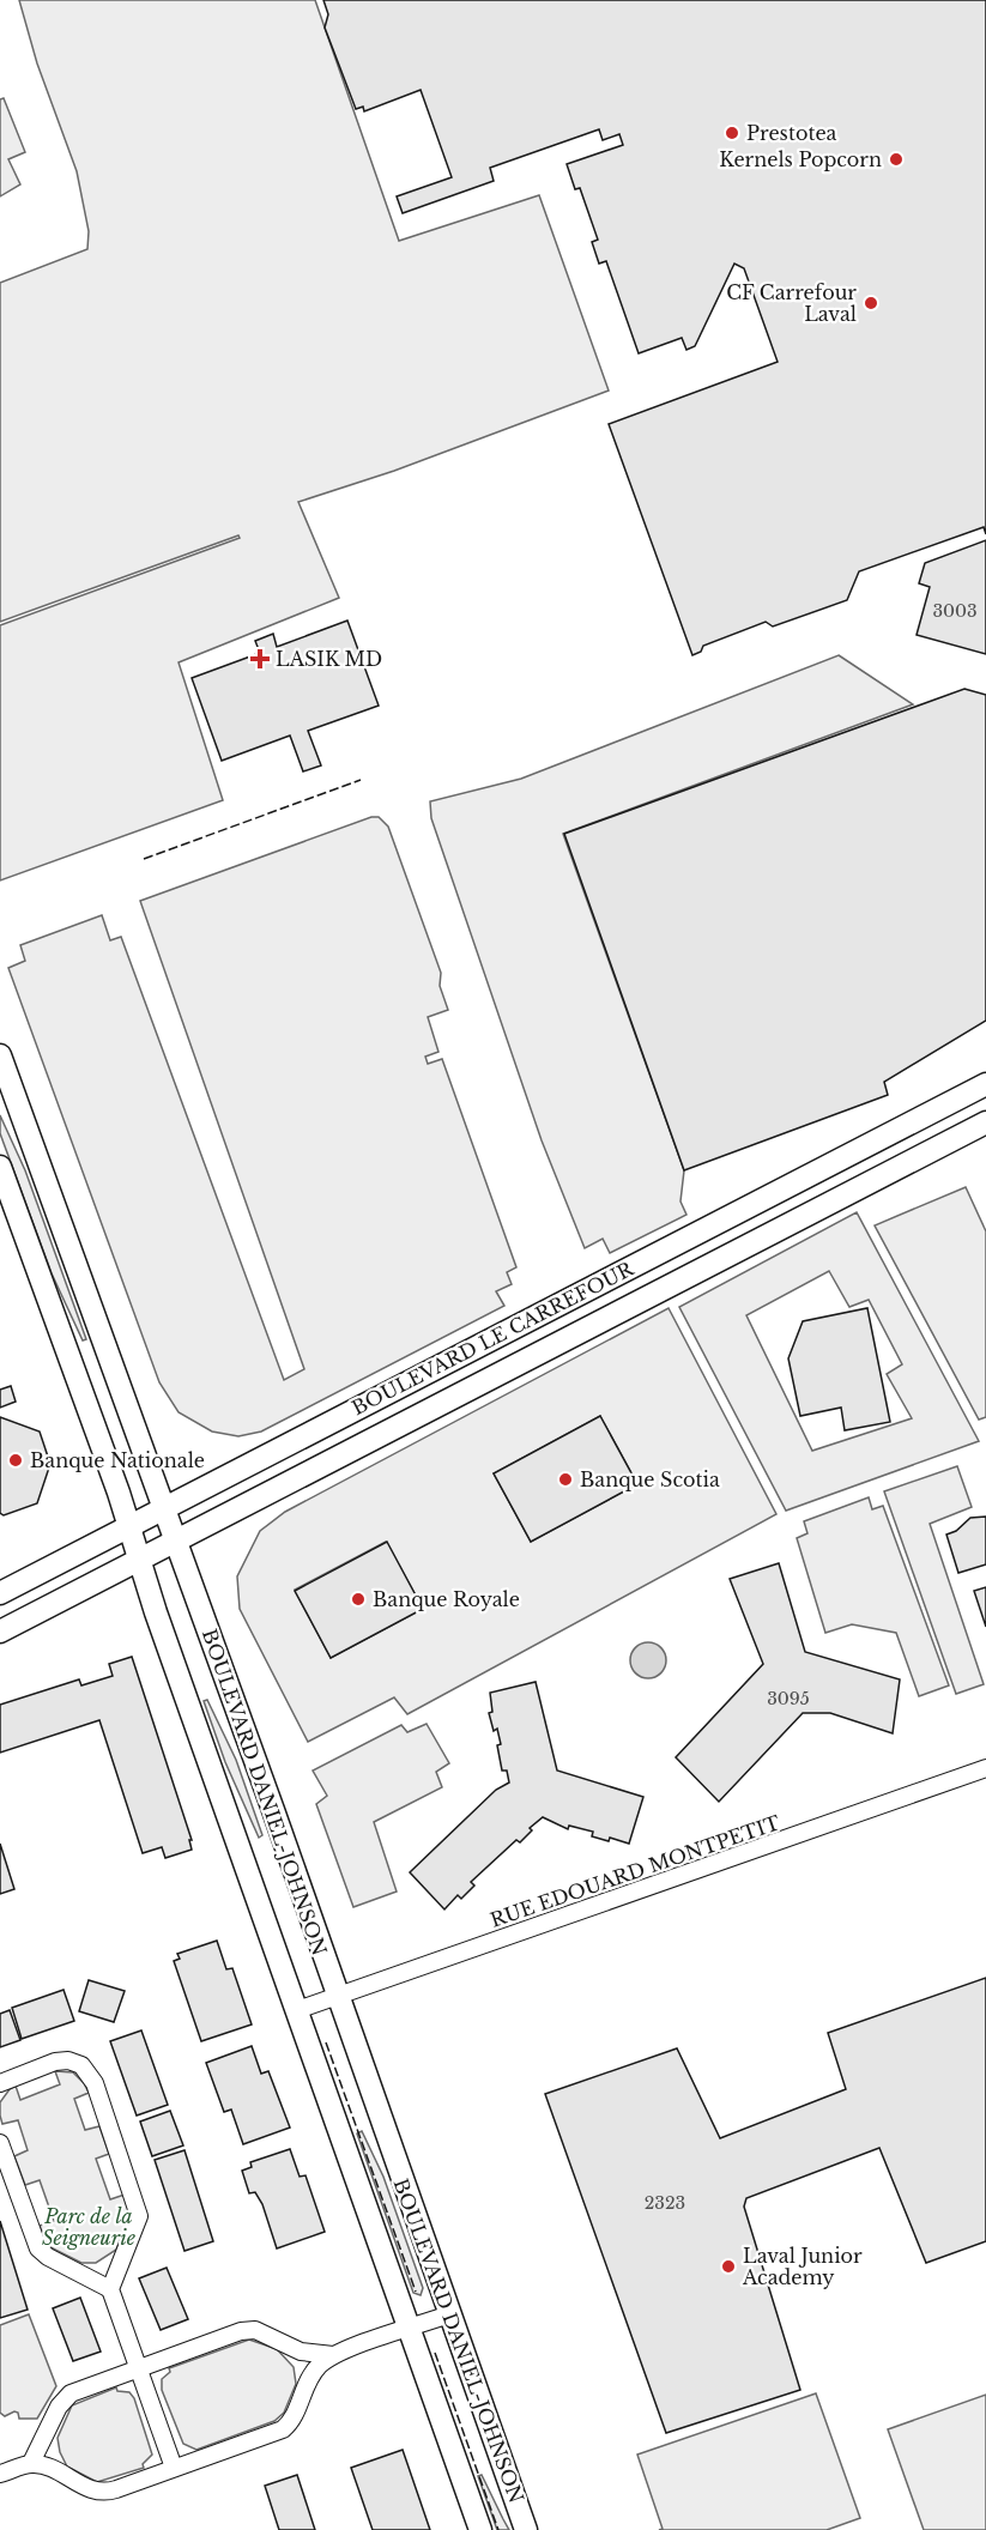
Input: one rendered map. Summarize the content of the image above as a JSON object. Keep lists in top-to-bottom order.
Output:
{
  "streets": {
    "street": ["BOULEVARD LE CARREFOUR", "BOULEVARD DANIEL-JOHNSON", "RUE EDOUARD MONTPETIT"]
  },
  "crossings": [
    ["BOULEVARD LE CARREFOUR", "BOULEVARD DANIEL-JOHNSON"],
    ["BOULEVARD DANIEL-JOHNSON", "RUE EDOUARD MONTPETIT"]
  ],
  "parks": ["Parc de la Seigneurie"],
  "places": {
    "other": [
      "Prestotea",
      "Kernels Popcorn",
      "CF Carrefour Laval",
      "Banque Nationale",
      "Banque Scotia",
      "Banque Royale",
      "Laval Junior Academy"
    ],
    "health": ["LASIK MD"]
  },
  "house_numbers": ["3003", "3095", "2323"]
}
